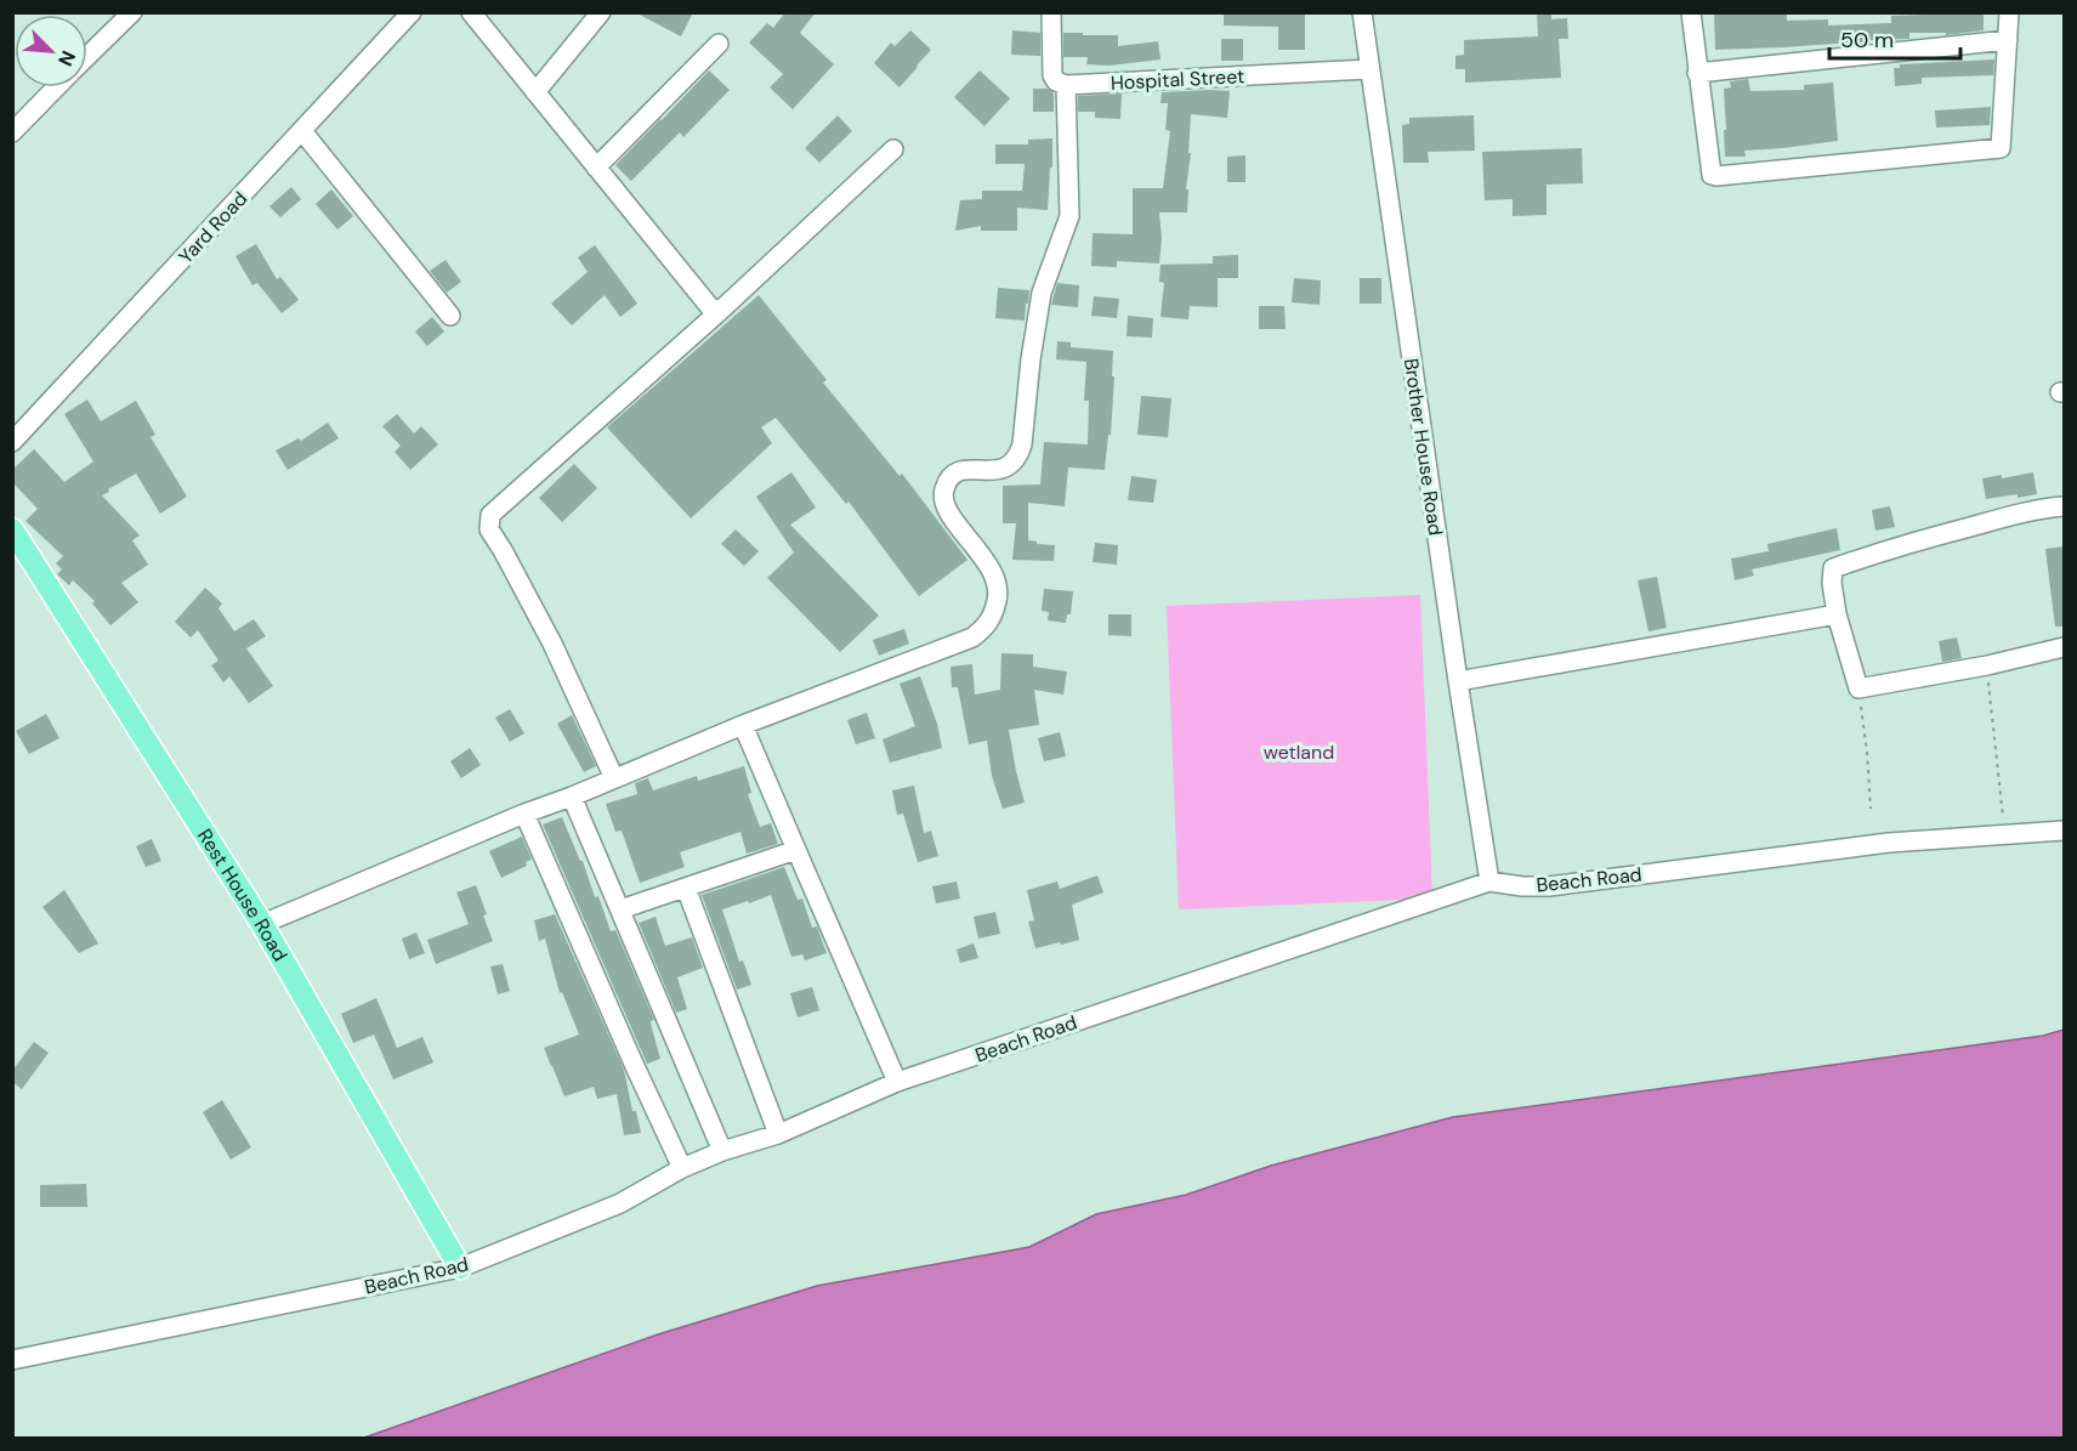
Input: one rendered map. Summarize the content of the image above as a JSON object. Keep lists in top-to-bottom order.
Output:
{
  "streets": {
    "main road": ["Rest House Road"],
    "street": [
      "Hospital Street",
      "Yard Road",
      "Brother House Road",
      "Beach Road"
    ]
  },
  "crossings": [
    ["Hospital Street", "Brother House Road"],
    ["Brother House Road", "Beach Road"],
    ["Beach Road", "Rest House Road"]
  ],
  "parks": ["wetland"],
  "scale_bar": "50 m",
  "north": "bottom right"
}
